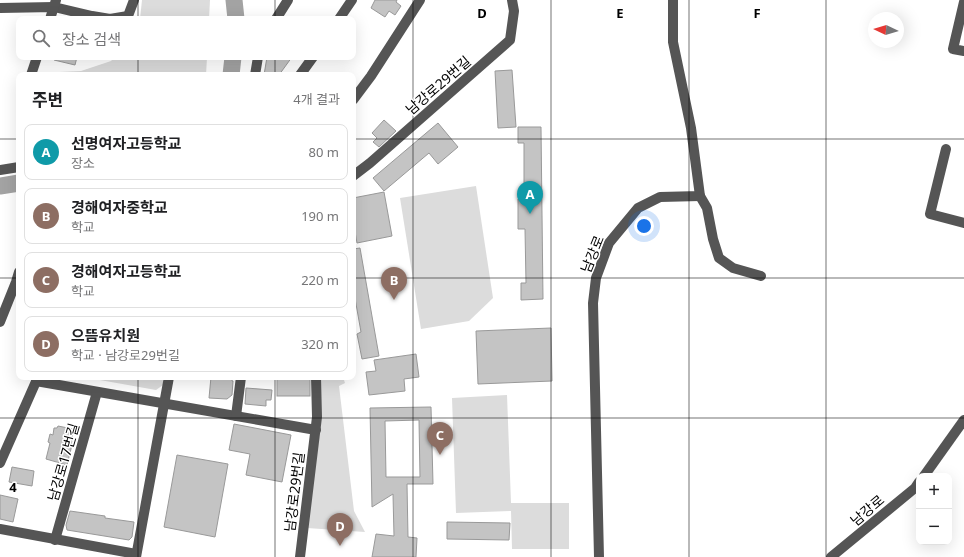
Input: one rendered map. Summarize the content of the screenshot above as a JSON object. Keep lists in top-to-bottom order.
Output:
{
  "streets": {
    "street": ["남강로29번길", "남강로", "남강로17번길"]
  },
  "north": "left",
  "page": {
    "search": "장소 검색",
    "heading": ["주변", "4개 결과"],
    "list": [
      {
        "mark": "A",
        "name": "선명여자고등학교",
        "note": "장소",
        "value": "80 m"
      },
      {
        "mark": "B",
        "name": "경해여자중학교",
        "note": "학교",
        "value": "190 m"
      },
      {
        "mark": "C",
        "name": "경해여자고등학교",
        "note": "학교",
        "value": "220 m"
      },
      {
        "mark": "D",
        "name": "으뜸유치원",
        "note": "학교 · 남강로29번길",
        "value": "320 m"
      }
    ],
    "pins": [
      "A",
      "B",
      "C",
      "D"
    ],
    "map_buttons": ["+", "−"]
  },
  "grid": {
    "columns": ["D", "E", "F"],
    "rows": ["4"]
  }
}
